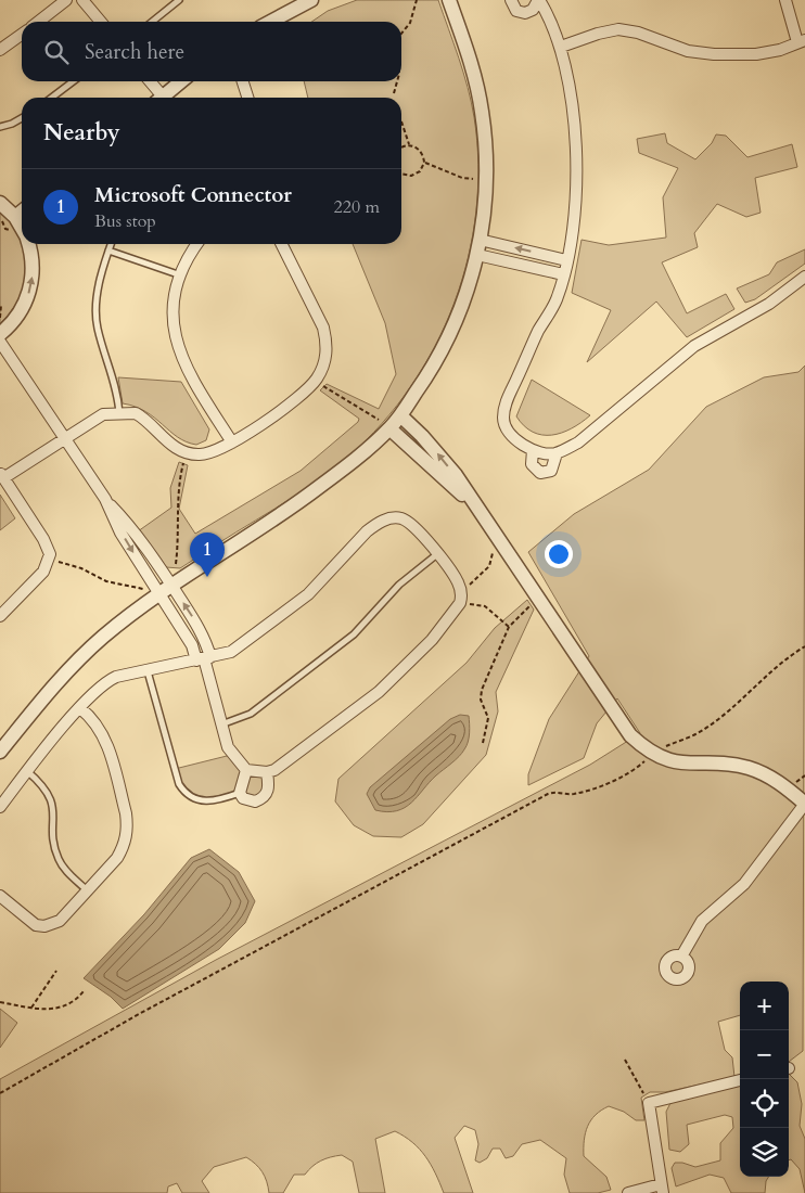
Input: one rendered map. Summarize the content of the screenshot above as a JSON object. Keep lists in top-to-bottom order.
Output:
{
  "page": {
    "search": "Search here",
    "heading": "Nearby",
    "list": [
      {
        "mark": "1",
        "name": "Microsoft Connector",
        "note": "Bus stop",
        "value": "220 m"
      }
    ],
    "pins": "1",
    "map_buttons": ["+", "−"]
  }
}
